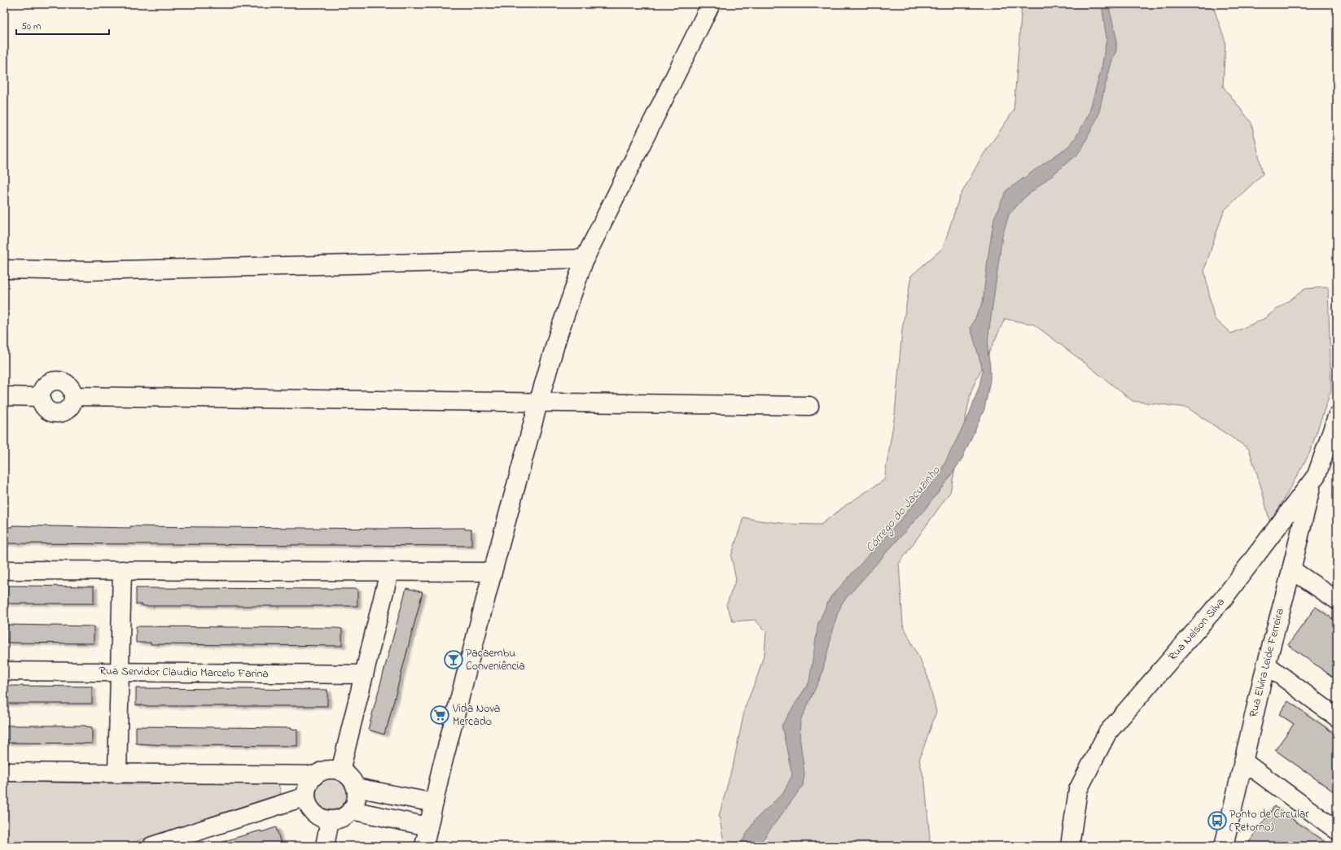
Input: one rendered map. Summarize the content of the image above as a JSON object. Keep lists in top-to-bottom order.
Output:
{
  "streets": {
    "street": ["Rua Nelson Silva", "Rua Elvira Leide Ferreira", "Rua Servidor Claudio Marcelo Farina"]
  },
  "crossings": [
    ["Rua Nelson Silva", "Rua Elvira Leide Ferreira"]
  ],
  "water": ["Córrego do Jacuzinho"],
  "places": {
    "bar": ["Pacaembu Conveniência"],
    "supermarket": ["Vida Nova Mercado"],
    "bus stop": ["Ponto de Circular (Retorno)"]
  },
  "scale_bar": "50 m"
}
